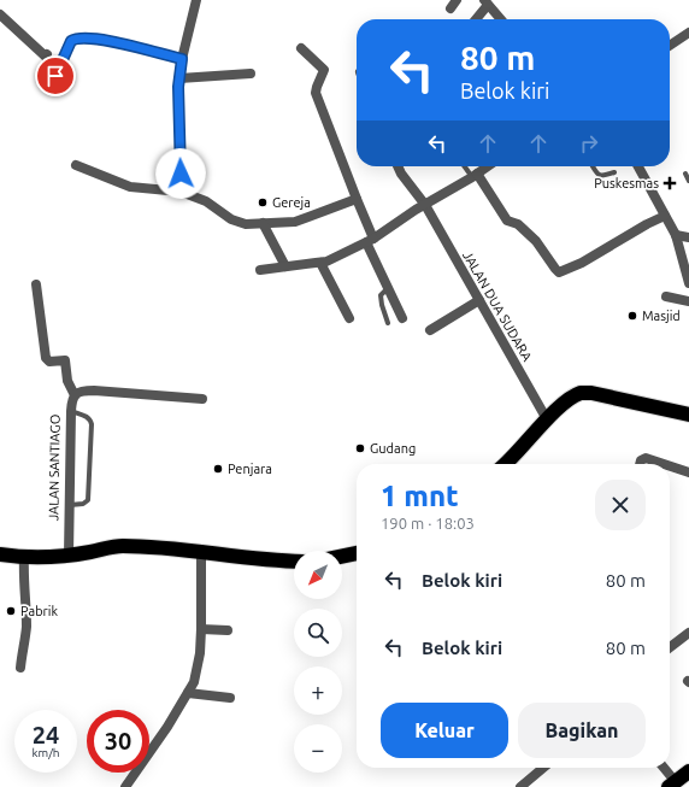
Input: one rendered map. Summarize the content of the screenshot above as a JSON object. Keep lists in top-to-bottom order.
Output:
{
  "streets": {
    "street": ["JALAN DUA SUDARA", "JALAN SANTIAGO"]
  },
  "places": {
    "health": ["Puskesmas"],
    "other": [
      "Gereja",
      "Masjid",
      "Gudang",
      "Penjara",
      "Pabrik"
    ]
  },
  "north": "bottom left",
  "page": {
    "turn": ["80 m", "Belok kiri"],
    "heading": ["1 mnt", "190 m · 18:03"],
    "list": [
      {
        "name": "Belok kiri",
        "value": "80 m"
      },
      {
        "name": "Belok kiri",
        "value": "80 m"
      }
    ],
    "map_buttons": ["+", "−"],
    "buttons": ["Keluar", "Bagikan"],
    "speed": "24 km/h",
    "limit": "30"
  }
}
